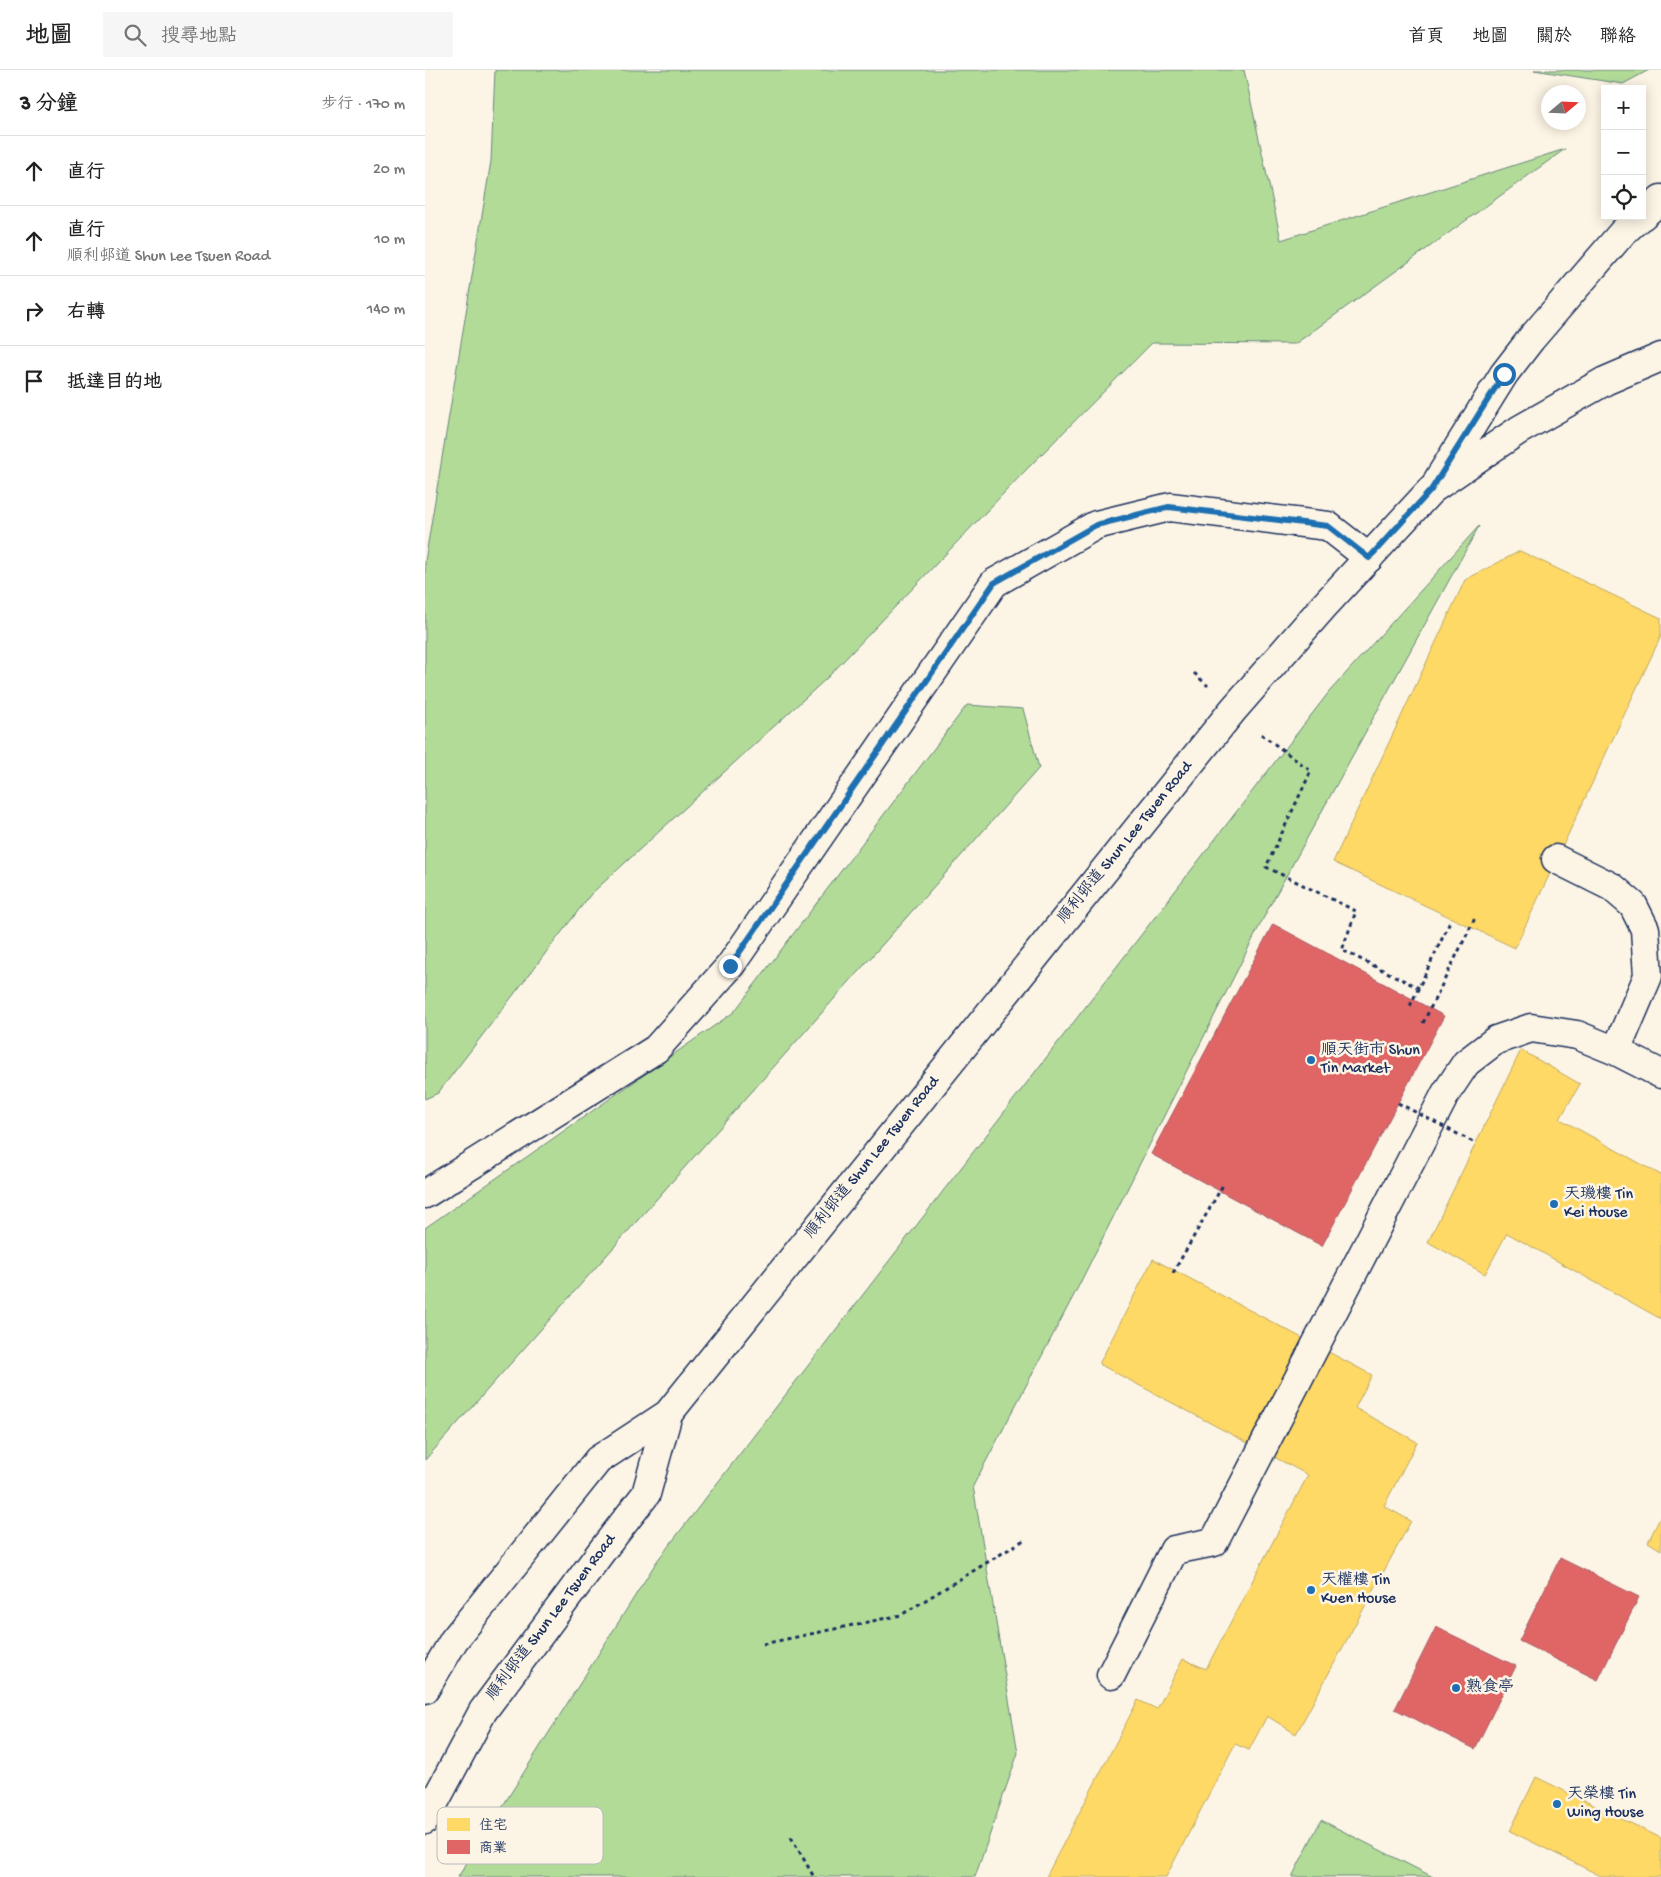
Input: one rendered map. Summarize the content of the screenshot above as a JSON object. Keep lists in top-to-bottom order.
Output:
{
  "streets": {
    "main road": ["順利邨道 Shun Lee Tsuen Road"]
  },
  "places": [
    "順天街市 Shun Tin Market",
    "天璣樓 Tin Kei House",
    "天權樓 Tin Kuen House",
    "熟食亭",
    "天榮樓 Tin Wing House"
  ],
  "legend": ["住宅", "商業"],
  "north": "right",
  "page": {
    "header": "地圖",
    "search": "搜尋地點",
    "nav": [
      "首頁",
      "地圖",
      "關於",
      "聯絡"
    ],
    "heading": ["3 分鐘", "步行 · 170 m"],
    "map_buttons": ["+", "−"],
    "list": [
      ["直行", "20 m"],
      ["直行", "順利邨道 Shun Lee Tsuen Road", "10 m"],
      ["右轉", "140 m"],
      "抵達目的地"
    ]
  }
}
